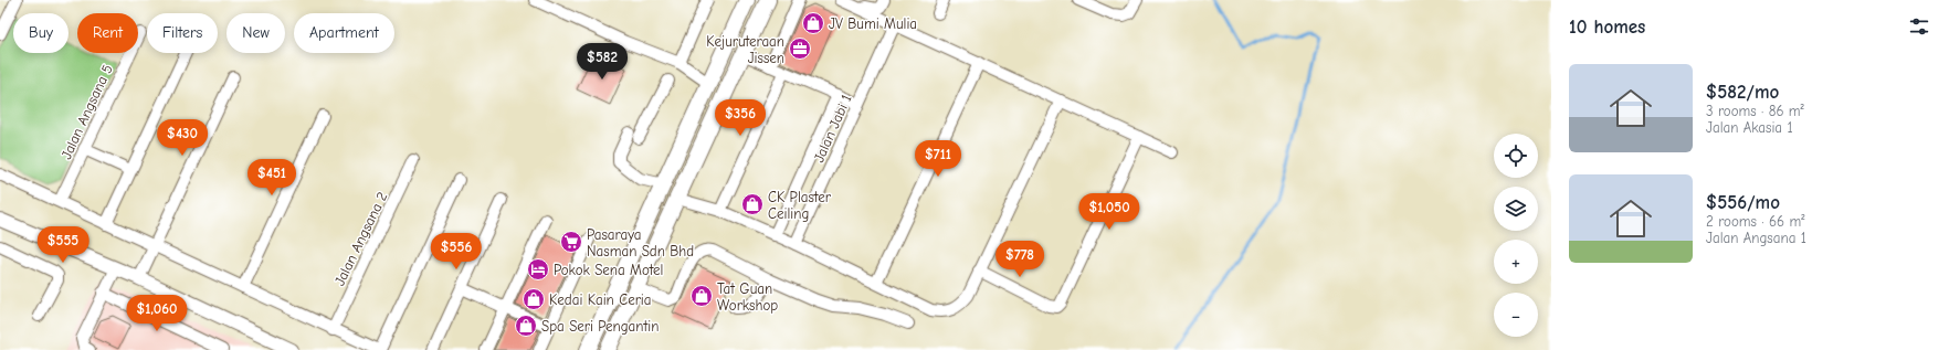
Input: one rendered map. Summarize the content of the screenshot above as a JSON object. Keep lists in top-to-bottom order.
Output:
{
  "streets": {
    "street": ["Jalan Angsana 5", "Jalan Jabi 1", "Jalan Angsana 2"]
  },
  "places": {
    "shop": [
      "JV Bumi Mulia",
      "CK Plaster Ceiling",
      "Tat Guan Workshop",
      "Kedai Kain Ceria",
      "Spa Seri Pengantin"
    ],
    "office": ["Kejuruteraan Jissen"],
    "supermarket": ["Pasaraya Nasman Sdn Bhd"],
    "hotel": ["Pokok Sena Motel"]
  },
  "page": {
    "heading": "10 homes",
    "chip": [
      "Buy",
      "Rent",
      "Filters",
      "New",
      "Apartment"
    ],
    "price": [
      "$582",
      "$356",
      "$430",
      "$711",
      "$451",
      "$1,050",
      "$555",
      "$556",
      "$778",
      "$1,060"
    ],
    "list": [
      {
        "name": "$582/mo",
        "note": "3 rooms · 86 m² · Jalan Akasia 1"
      },
      {
        "name": "$556/mo",
        "note": "2 rooms · 66 m² · Jalan Angsana 1"
      }
    ],
    "map_buttons": ["+", "−"]
  }
}
